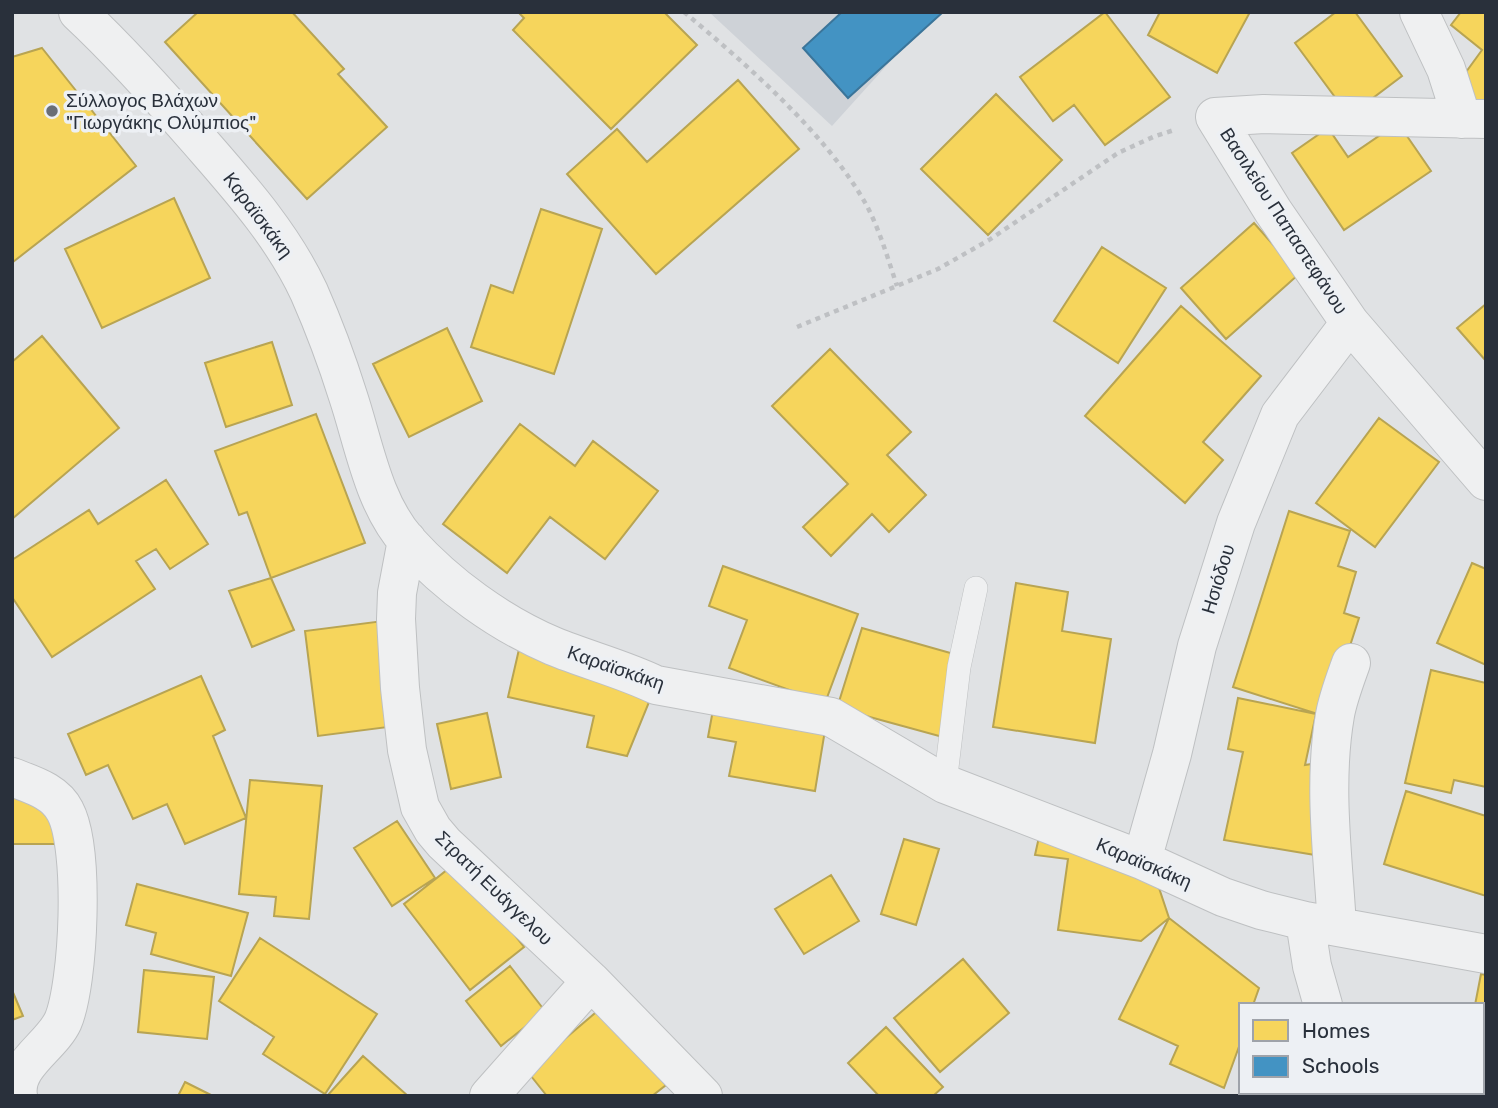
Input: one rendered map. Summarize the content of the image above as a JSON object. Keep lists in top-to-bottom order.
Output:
{
  "streets": {
    "street": [
      "Καραϊσκάκη",
      "Βασιλείου Παπαστεφάνου",
      "Ησιόδου",
      "Στρατή Ευάγγελου"
    ]
  },
  "crossings": [
    ["Καραϊσκάκη", "Ησιόδου"],
    ["Καραϊσκάκη", "Στρατή Ευάγγελου"],
    ["Βασιλείου Παπαστεφάνου", "Ησιόδου"]
  ],
  "places": ["Σύλλογος Βλάχων \"Γιωργάκης Ολύμπιος\""],
  "legend": ["Homes", "Schools"]
}
